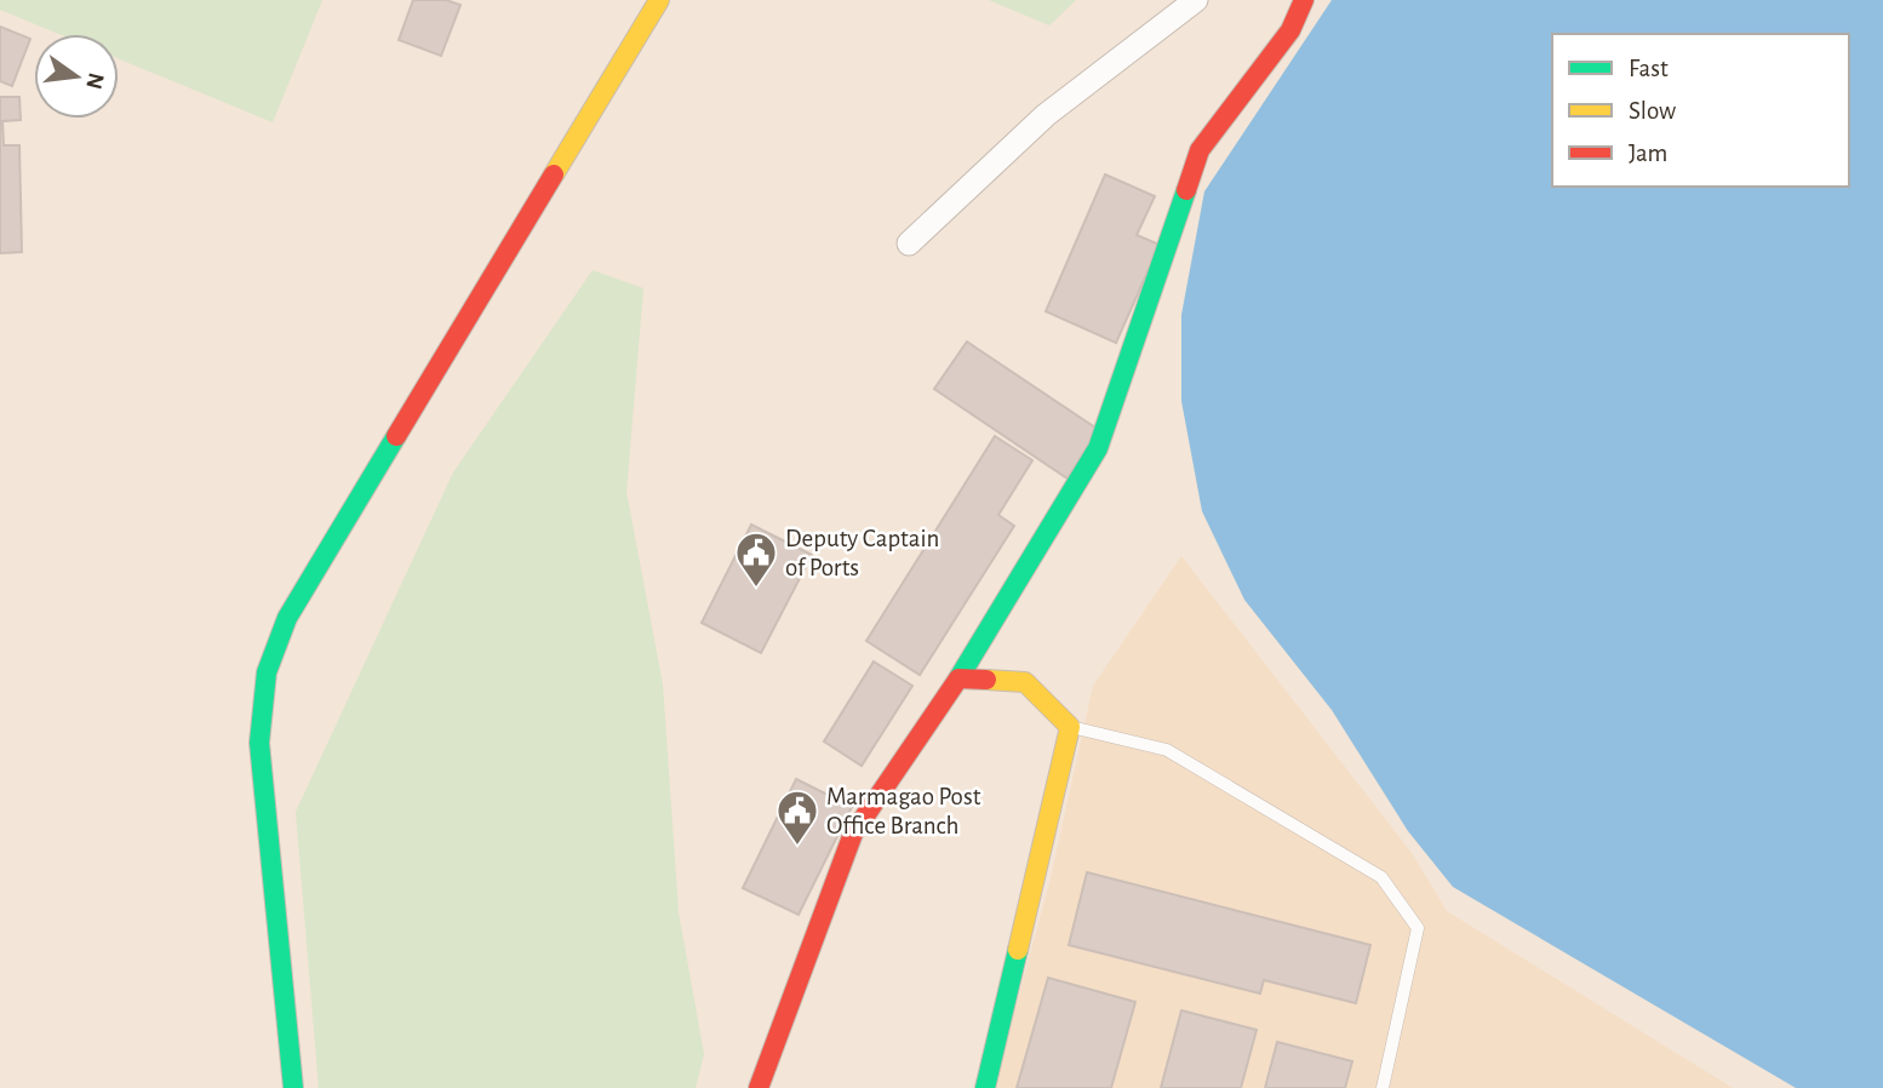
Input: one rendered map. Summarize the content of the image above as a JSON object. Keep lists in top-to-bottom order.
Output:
{
  "places": {
    "public building": ["Deputy Captain of Ports", "Marmagao Post Office Branch"]
  },
  "legend": ["Fast", "Slow", "Jam"],
  "north": "right"
}
